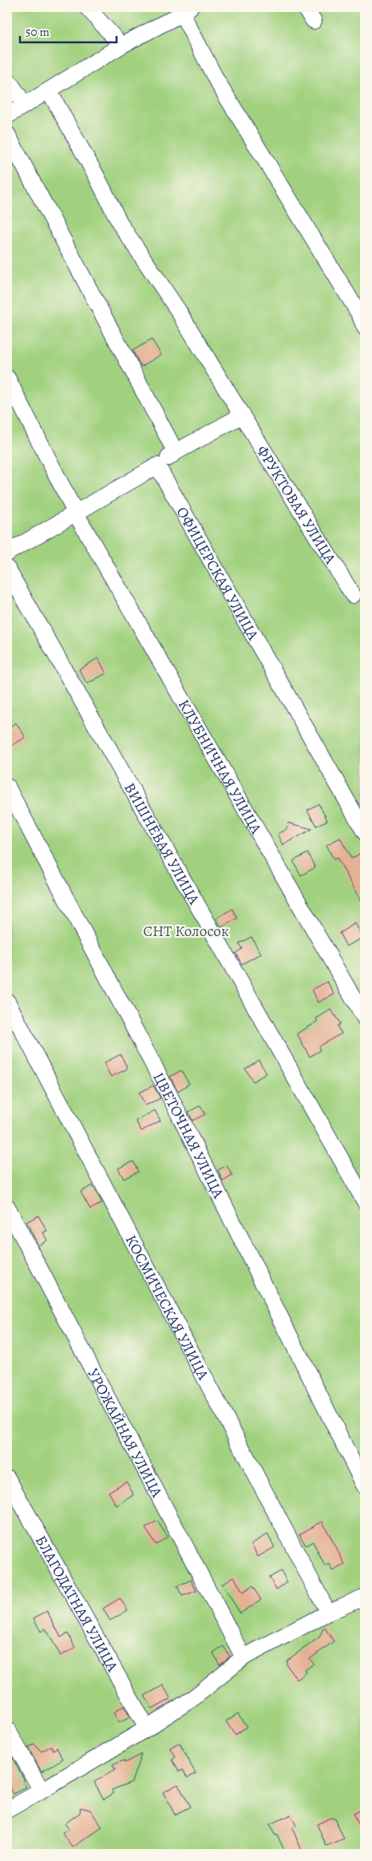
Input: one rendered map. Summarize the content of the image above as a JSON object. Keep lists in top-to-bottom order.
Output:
{
  "streets": {
    "street": [
      "ФРУКТОВАЯ УЛИЦА",
      "ОФИЦЕРСКАЯ УЛИЦА",
      "КЛУБНИЧНАЯ УЛИЦА",
      "ВИШНЁВАЯ УЛИЦА",
      "ЦВЕТОЧНАЯ УЛИЦА",
      "КОСМИЧЕСКАЯ УЛИЦА",
      "УРОЖАЙНАЯ УЛИЦА",
      "БЛАГОДАТНАЯ УЛИЦА"
    ]
  },
  "parks": ["СНТ Колосок"],
  "scale_bar": "50 m"
}
